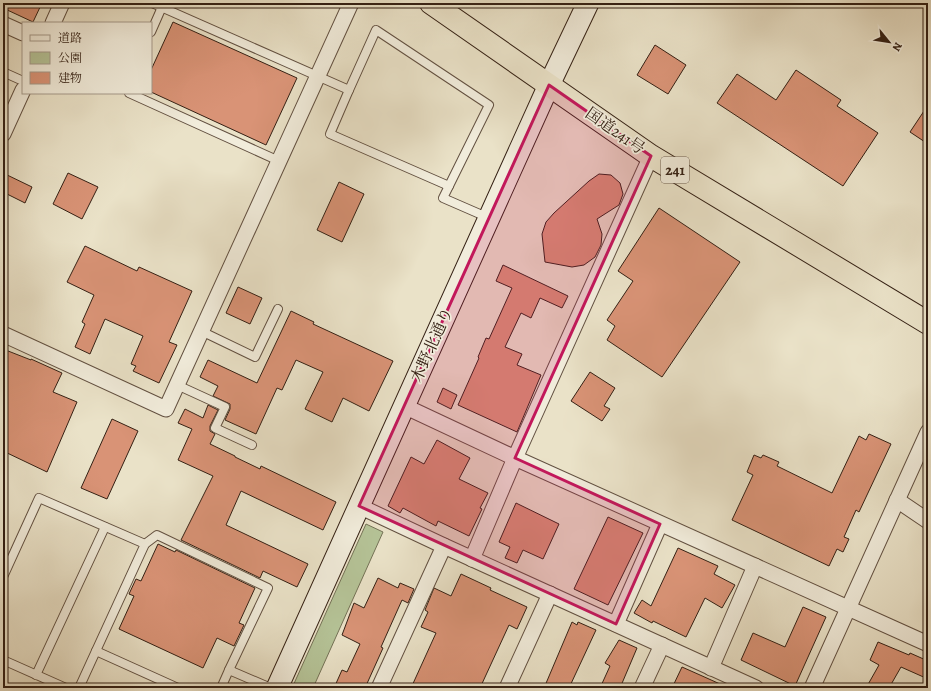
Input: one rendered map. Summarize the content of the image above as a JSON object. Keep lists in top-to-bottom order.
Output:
{
  "streets": {
    "highway": ["国道241号", "241"],
    "street": ["木野北通り"]
  },
  "crossings": [
    ["国道241号", "木野北通り"]
  ],
  "legend": ["道路", "公園", "建物"],
  "north": "bottom right"
}
